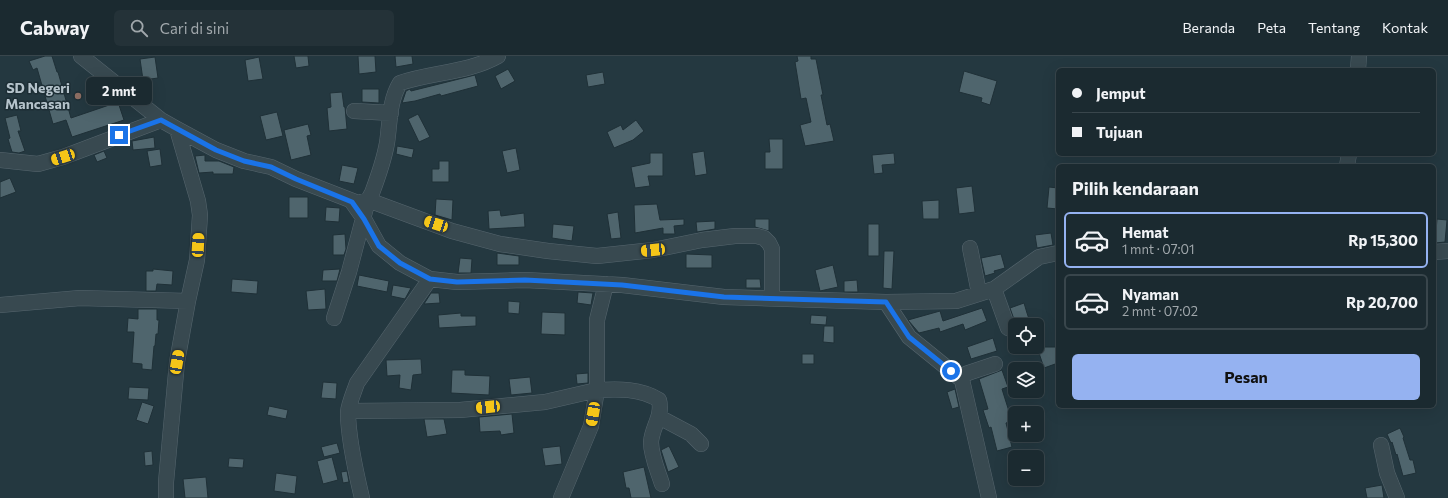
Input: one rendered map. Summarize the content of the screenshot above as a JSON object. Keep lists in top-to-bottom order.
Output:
{
  "places": ["SD Negeri Mancasan"],
  "page": {
    "header": "Cabway",
    "search": "Cari di sini",
    "nav": [
      "Beranda",
      "Peta",
      "Tentang",
      "Kontak"
    ],
    "banner": ["Jemput", "Tujuan"],
    "bubble": "2 mnt",
    "heading": "Pilih kendaraan",
    "list": [
      {
        "name": "Hemat",
        "note": "1 mnt · 07:01",
        "value": "Rp 15,300"
      },
      {
        "name": "Nyaman",
        "note": "2 mnt · 07:02",
        "value": "Rp 20,700"
      }
    ],
    "map_buttons": ["+", "−"],
    "buttons": "Pesan"
  }
}
